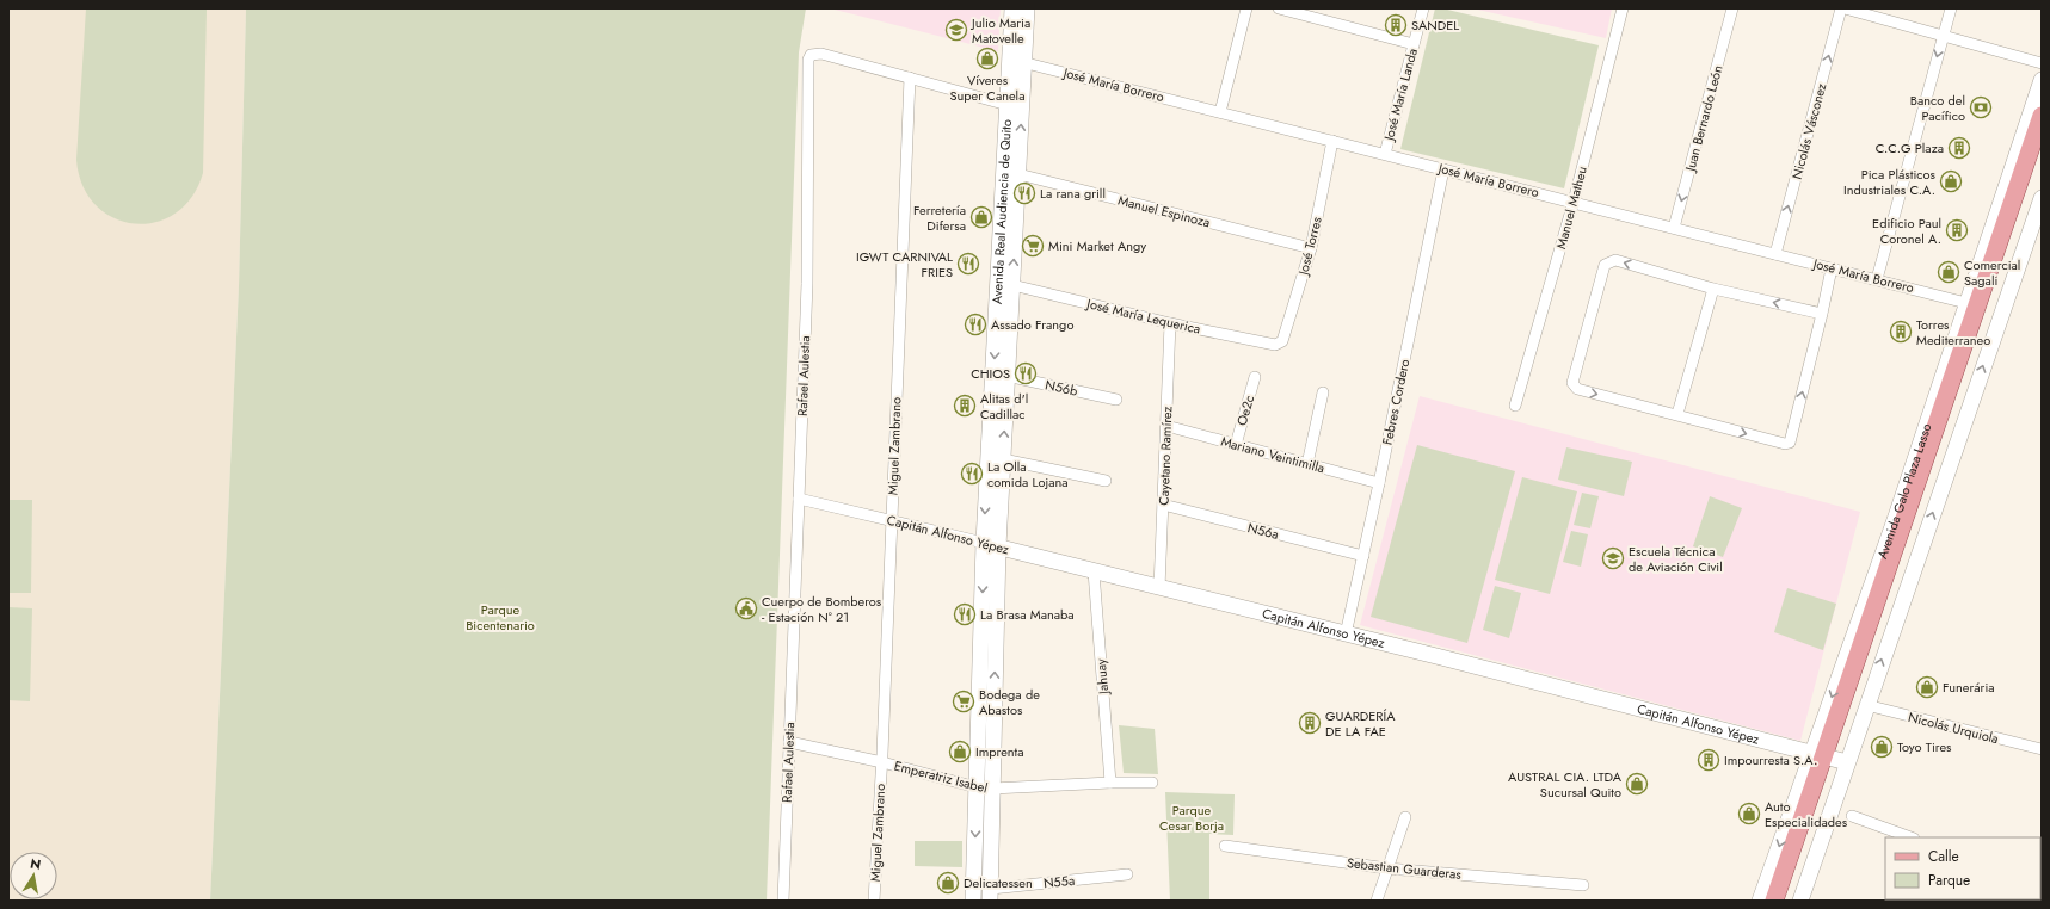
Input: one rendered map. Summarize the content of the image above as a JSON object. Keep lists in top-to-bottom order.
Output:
{
  "streets": {
    "main road": ["Avenida Real Audiencia de Quito", "Avenida Galo Plaza Lasso", "Capitán Alfonso Yépez"],
    "street": [
      "José María Borrero",
      "José María Landa",
      "Juan Bernardo León",
      "Nicolás Vásconez",
      "Manuel Matheu",
      "Manuel Espinoza",
      "José Torres",
      "José María Lequerica",
      "Rafael Aulestia",
      "N56b",
      "Febres Cordero",
      "Oe2c",
      "Miguel Zambrano",
      "Mariano Veintimilla",
      "Cayetano Ramírez",
      "N56a",
      "Jahuay",
      "Nicolás Urquiola",
      "Emperatriz Isabel",
      "Sebastian Guarderas",
      "N55a"
    ]
  },
  "crossings": [
    ["José María Borrero", "José María Landa"],
    ["José María Borrero", "Juan Bernardo León"],
    ["José María Borrero", "Nicolás Vásconez"],
    ["José María Borrero", "Manuel Matheu"],
    ["José María Borrero", "Avenida Real Audiencia de Quito"],
    ["José María Borrero", "José Torres"],
    ["José María Borrero", "Febres Cordero"],
    ["José María Borrero", "Avenida Galo Plaza Lasso"],
    ["Avenida Real Audiencia de Quito", "Manuel Espinoza"],
    ["Avenida Real Audiencia de Quito", "José María Lequerica"],
    ["Avenida Real Audiencia de Quito", "Rafael Aulestia"],
    ["Avenida Real Audiencia de Quito", "N56b"],
    ["Avenida Real Audiencia de Quito", "Capitán Alfonso Yépez"],
    ["Avenida Real Audiencia de Quito", "Emperatriz Isabel"],
    ["Avenida Real Audiencia de Quito", "N55a"],
    ["Manuel Espinoza", "José Torres"],
    ["José Torres", "José María Lequerica"],
    ["José María Lequerica", "Cayetano Ramírez"],
    ["Rafael Aulestia", "Miguel Zambrano"],
    ["Rafael Aulestia", "Capitán Alfonso Yépez"],
    ["Rafael Aulestia", "Emperatriz Isabel"],
    ["Febres Cordero", "Mariano Veintimilla"],
    ["Febres Cordero", "N56a"],
    ["Febres Cordero", "Capitán Alfonso Yépez"],
    ["Oe2c", "Mariano Veintimilla"],
    ["Miguel Zambrano", "Capitán Alfonso Yépez"],
    ["Miguel Zambrano", "Emperatriz Isabel"],
    ["Mariano Veintimilla", "Cayetano Ramírez"],
    ["Cayetano Ramírez", "N56a"],
    ["Cayetano Ramírez", "Capitán Alfonso Yépez"],
    ["Avenida Galo Plaza Lasso", "Capitán Alfonso Yépez"],
    ["Avenida Galo Plaza Lasso", "Nicolás Urquiola"],
    ["Capitán Alfonso Yépez", "Jahuay"],
    ["Jahuay", "Emperatriz Isabel"]
  ],
  "one_way": ["Juan Bernardo León", "Nicolás Vásconez"],
  "parks": ["Parque Bicentenario", "Parque Cesar Borja"],
  "places": {
    "building": [
      "SANDEL",
      "C.C.G Plaza",
      "Edificio Paul Coronel A.",
      "Torres Mediterraneo",
      "Alitas d'l Cadillac",
      "GUARDERÍA DE LA FAE",
      "Impourresta S.A."
    ],
    "school or university": ["Julio Maria Matovelle", "Escuela Técnica de Aviación Civil"],
    "shop": [
      "Víveres Super Canela",
      "Pica Plásticos Industriales C.A.",
      "Ferretería Difersa",
      "Comercial Sagali",
      "Funerária",
      "Toyo Tires",
      "Imprenta",
      "AUSTRAL CIA. LTDA Sucursal Quito",
      "Auto Especialidades",
      "Delicatessen"
    ],
    "bank": ["Banco del Pacífico"],
    "restaurant": [
      "La rana grill",
      "IGWT CARNIVAL FRIES",
      "Assado Frango",
      "CHIOS",
      "La Olla comida Lojana",
      "La Brasa Manaba"
    ],
    "supermarket": ["Mini Market Angy", "Bodega de Abastos"],
    "public building": ["Cuerpo de Bomberos - Estación N° 21"]
  },
  "legend": ["Calle", "Parque"],
  "north": "top"
}
